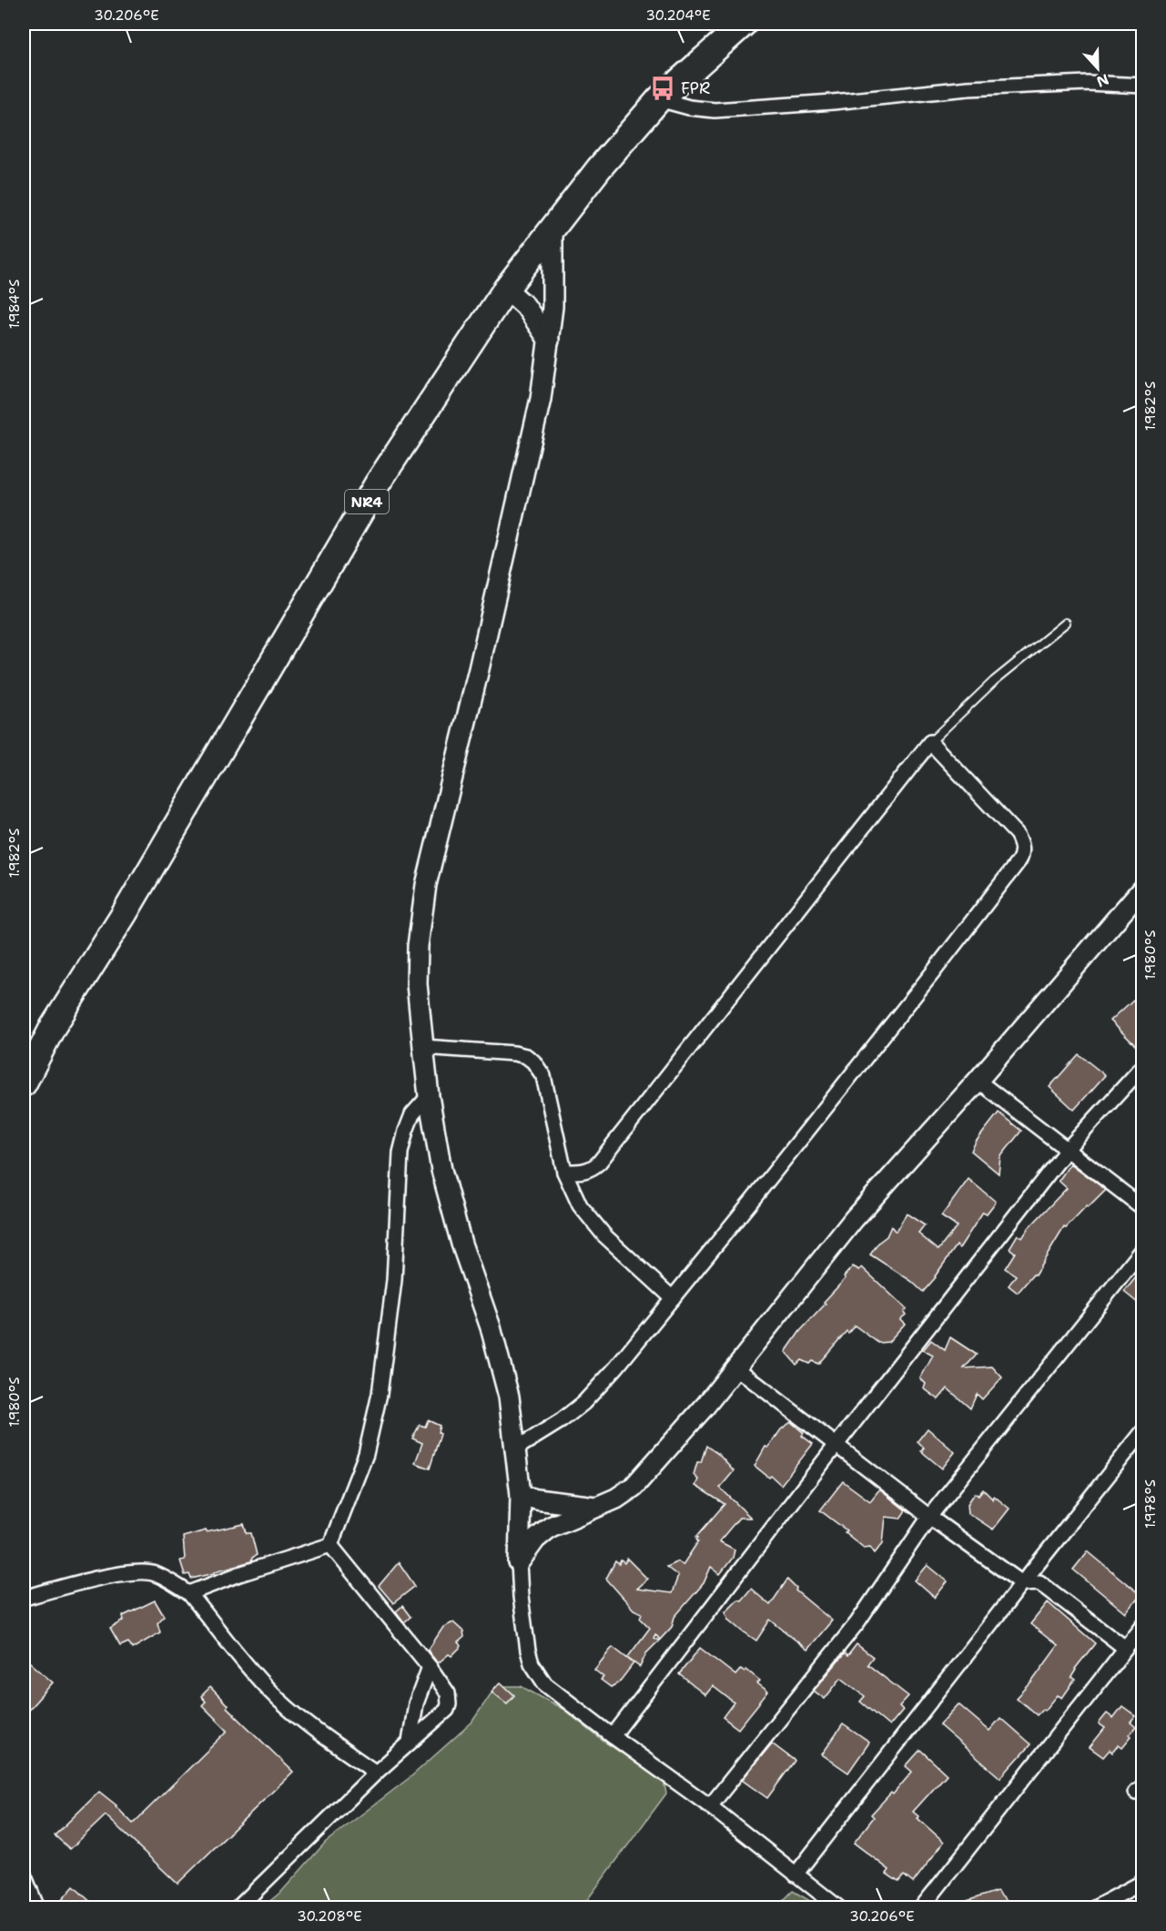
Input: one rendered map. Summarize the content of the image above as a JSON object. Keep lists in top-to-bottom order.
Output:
{
  "streets": {
    "highway": ["NR4"]
  },
  "places": {
    "bus stop": ["FPR"]
  },
  "north": "bottom",
  "coordinates": [
    "30.206°E",
    "30.204°E",
    "1.984°S",
    "1.982°S",
    "1.980°S",
    "1.978°S",
    "30.208°E"
  ]
}
